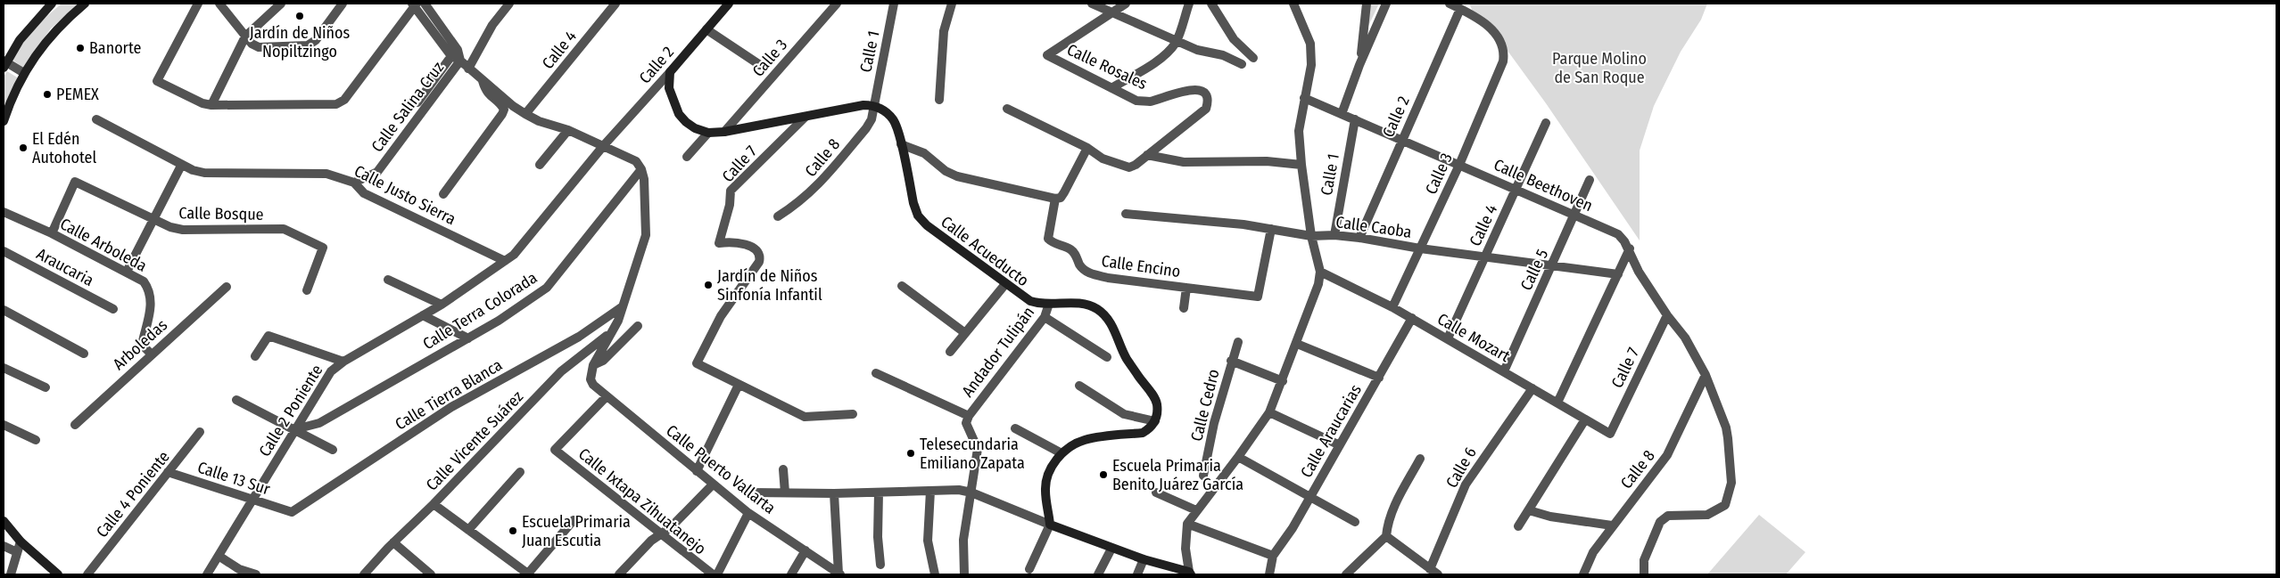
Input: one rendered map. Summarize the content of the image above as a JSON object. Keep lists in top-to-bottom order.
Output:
{
  "streets": {
    "street": [
      "Calle 4",
      "Calle 1",
      "Calle 3",
      "Calle 2",
      "Calle Rosales",
      "Calle Salina Cruz",
      "Calle 8",
      "Calle 7",
      "Calle Beethoven",
      "Calle Justo Sierra",
      "Calle Bosque",
      "Calle Caoba",
      "Calle Arboleda",
      "Calle Acueducto",
      "Calle Encino",
      "Araucaria",
      "Calle 5",
      "Calle Terra Colorada",
      "Calle Mozart",
      "Arboledas",
      "Andador Tulipán",
      "Calle Tierra Blanca",
      "Calle Cedro",
      "Calle 2 Poniente",
      "Calle Araucarias",
      "Calle Vicente Suárez",
      "Calle 6",
      "Calle Puerto Vallarta",
      "Calle 13 Sur",
      "Calle 4 Poniente",
      "Calle Ixtapa Zihuatanejo"
    ]
  },
  "crossings": [
    ["Calle 4", "Calle Beethoven"],
    ["Calle 4", "Calle Caoba"],
    ["Calle 4", "Calle Mozart"],
    ["Calle 1", "Calle 8"],
    ["Calle 1", "Calle Beethoven"],
    ["Calle 1", "Calle Caoba"],
    ["Calle 1", "Calle Acueducto"],
    ["Calle 3", "Calle 2"],
    ["Calle 3", "Calle Beethoven"],
    ["Calle 3", "Calle Caoba"],
    ["Calle 3", "Calle Mozart"],
    ["Calle 2", "Calle Beethoven"],
    ["Calle 2", "Calle Justo Sierra"],
    ["Calle 2", "Calle Caoba"],
    ["Calle 2", "Calle 2 Poniente"],
    ["Calle Salina Cruz", "Calle Justo Sierra"],
    ["Calle 8", "Calle Beethoven"],
    ["Calle 8", "Calle Acueducto"],
    ["Calle 7", "Calle Beethoven"],
    ["Calle 7", "Calle Mozart"],
    ["Calle Beethoven", "Calle 5"],
    ["Calle Justo Sierra", "Calle 2 Poniente"],
    ["Calle Bosque", "Calle Arboleda"],
    ["Calle Caoba", "Calle Encino"],
    ["Calle Caoba", "Calle 5"],
    ["Calle Arboleda", "Arboledas"],
    ["Calle Acueducto", "Andador Tulipán"],
    ["Calle 5", "Calle Mozart"],
    ["Calle Terra Colorada", "Calle 2 Poniente"],
    ["Calle Mozart", "Calle Araucarias"],
    ["Calle Mozart", "Calle 6"],
    ["Calle Tierra Blanca", "Calle 13 Sur"],
    ["Calle 2 Poniente", "Calle 13 Sur"],
    ["Calle Puerto Vallarta", "Calle Ixtapa Zihuatanejo"],
    ["Calle 13 Sur", "Calle 4 Poniente"]
  ],
  "parks": ["Parque Molino de San Roque"],
  "places": [
    "Jardín de Niños Nopiltzingo",
    "Banorte",
    "PEMEX",
    "El Edén Autohotel",
    "Jardín de Niños Sinfonía Infantil",
    "Telesecundaria Emiliano Zapata",
    "Escuela Primaria Benito Juárez García",
    "Escuela Primaria Juan Escutia"
  ]
}
